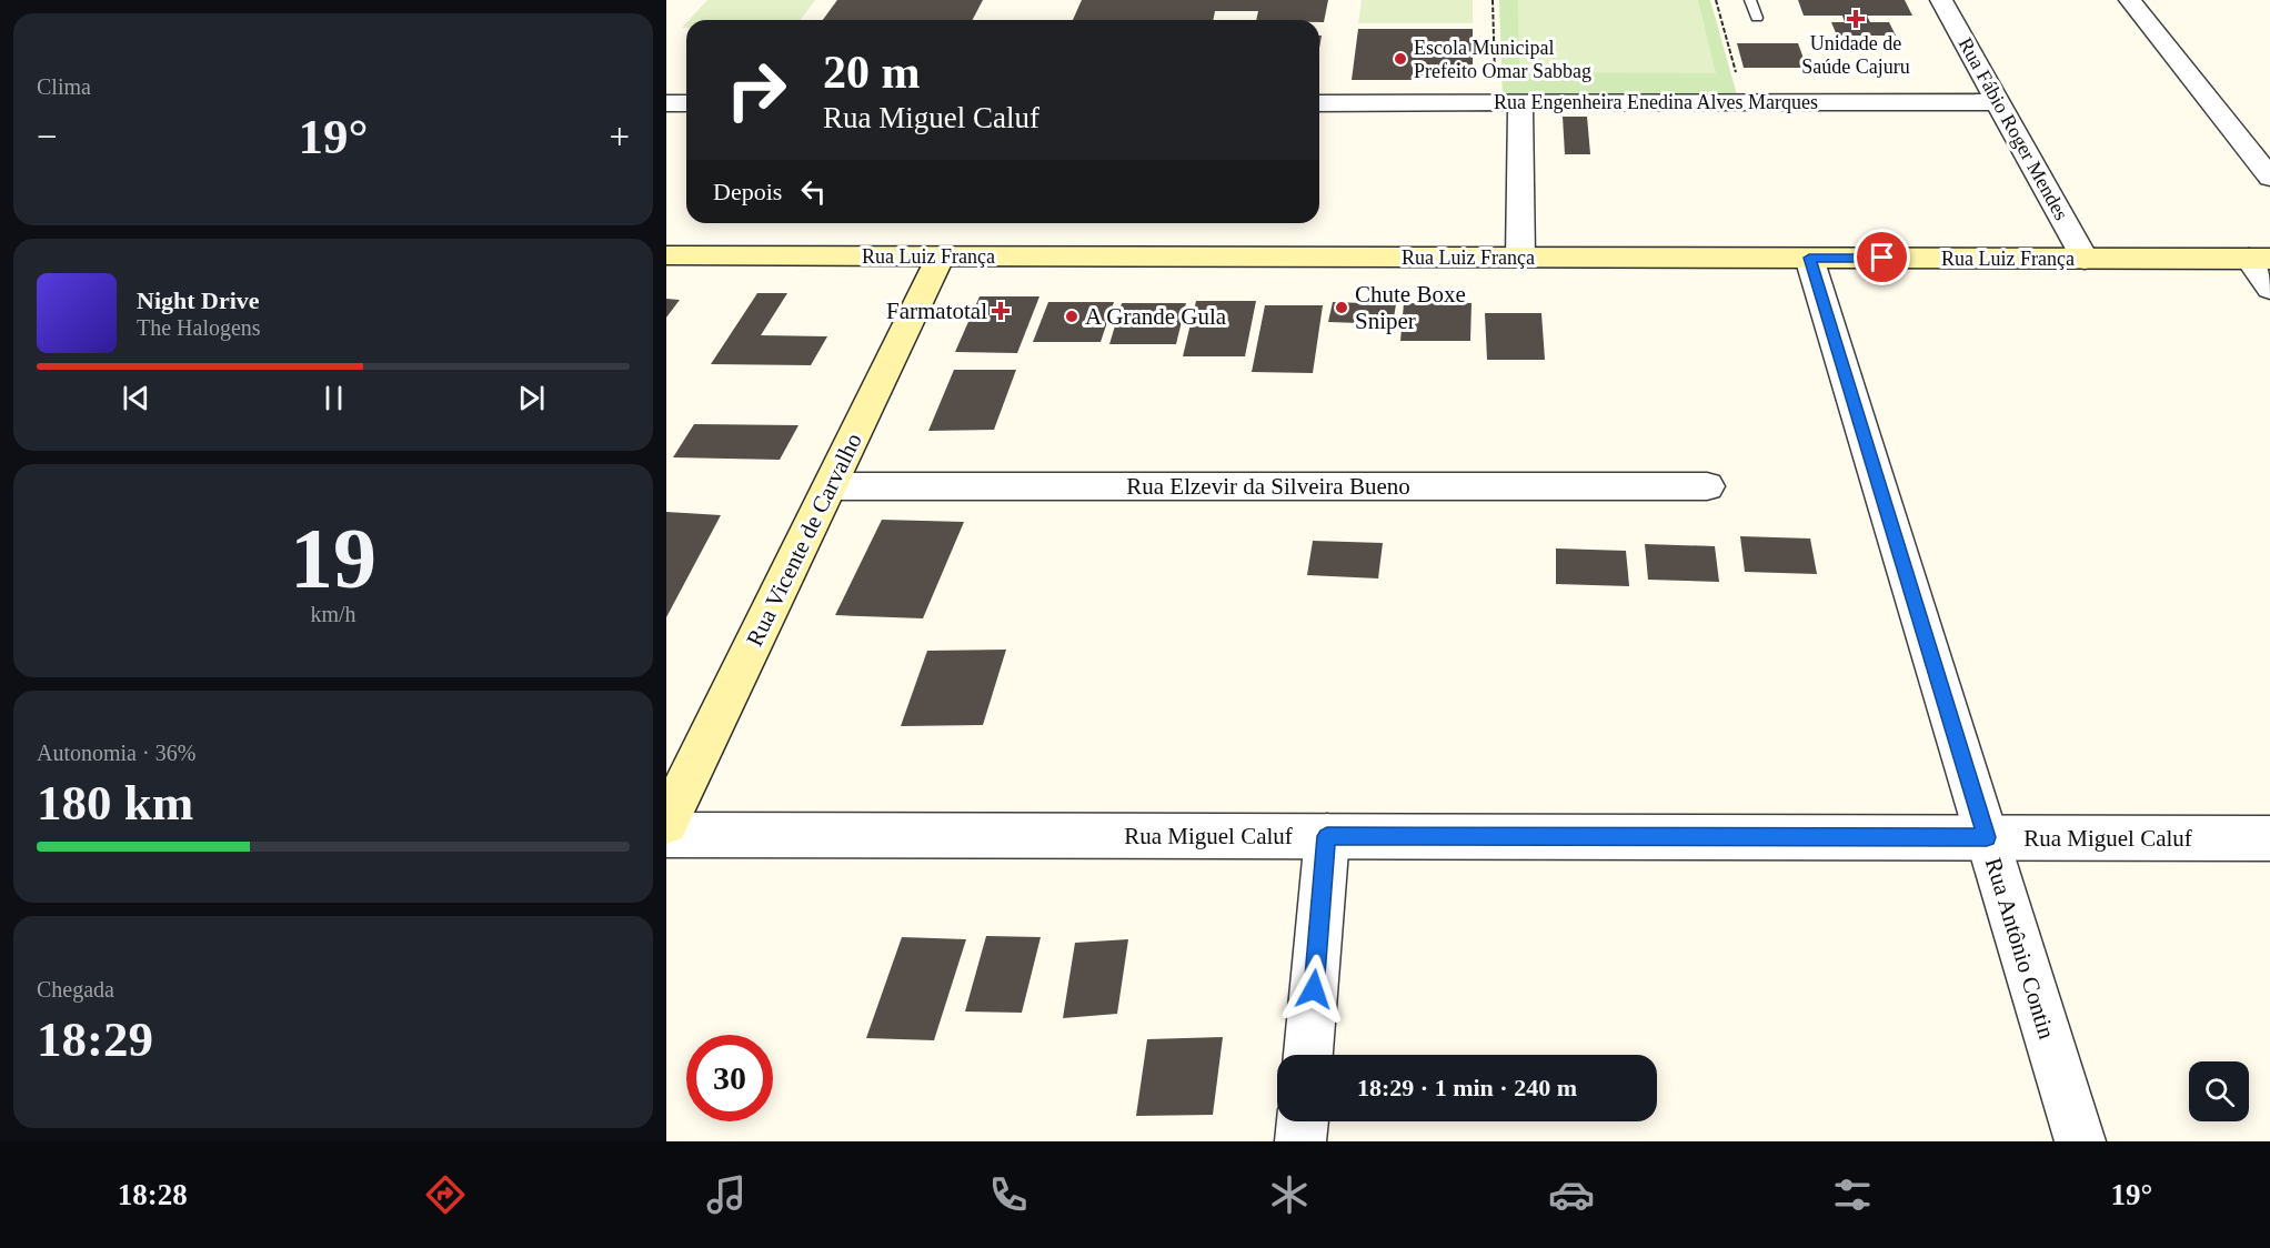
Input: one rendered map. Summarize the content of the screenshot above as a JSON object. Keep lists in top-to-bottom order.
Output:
{
  "streets": {
    "main road": ["Rua Luiz França", "Rua Vicente de Carvalho"],
    "street": [
      "Rua Engenheira Enedina Alves Marques",
      "Rua Fábio Roger Mendes",
      "Rua Elzevir da Silveira Bueno",
      "Rua Miguel Caluf",
      "Rua Antônio Contin"
    ]
  },
  "crossings": [
    ["Rua Engenheira Enedina Alves Marques", "Rua Fábio Roger Mendes"],
    ["Rua Fábio Roger Mendes", "Rua Luiz França"],
    ["Rua Luiz França", "Rua Vicente de Carvalho"],
    ["Rua Luiz França", "Rua Antônio Contin"],
    ["Rua Elzevir da Silveira Bueno", "Rua Vicente de Carvalho"],
    ["Rua Miguel Caluf", "Rua Antônio Contin"]
  ],
  "places": {
    "health": ["Unidade de Saúde Cajuru", "Farmatotal"],
    "other": ["Escola Municipal Prefeito Omar Sabbag", "Chute Boxe Sniper", "A Grande Gula"]
  },
  "page": {
    "tile": [
      "Clima",
      ["19", "km/h"],
      ["Autonomia · 36%", "180 km"],
      ["Chegada", "18:29"]
    ],
    "turn": ["20 m", "Rua Miguel Caluf"],
    "heat": ["−", "19°", "+"],
    "then": "Depois",
    "song": ["Night Drive", "The Halogens"],
    "limit": "30",
    "trip": "18:29 · 1 min · 240 m",
    "tabs": ["18:28", "19°"]
  }
}
